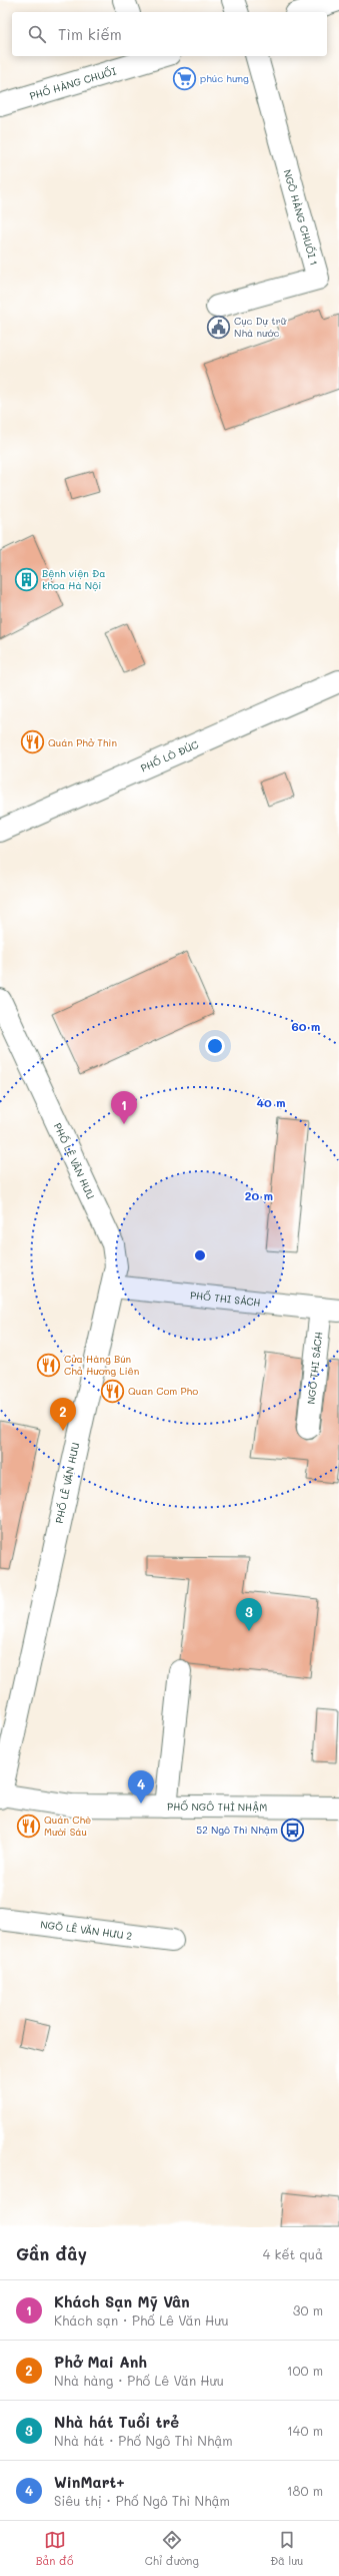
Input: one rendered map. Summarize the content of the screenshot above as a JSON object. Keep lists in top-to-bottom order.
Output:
{
  "streets": {
    "street": [
      "PHỐ HÀNG CHUỐI",
      "NGÕ HÀNG CHUỐI 1",
      "PHỐ LÒ ĐÚC",
      "PHỐ LÊ VĂN HƯU",
      "PHỐ THI SÁCH",
      "NGÕ THI SÁCH",
      "PHỐ NGÔ THÌ NHẬM",
      "NGÕ LÊ VĂN HƯU 2"
    ]
  },
  "crossings": [
    ["PHỐ LÊ VĂN HƯU", "PHỐ THI SÁCH"],
    ["PHỐ LÊ VĂN HƯU", "PHỐ NGÔ THÌ NHẬM"],
    ["PHỐ THI SÁCH", "NGÕ THI SÁCH"]
  ],
  "places": {
    "supermarket": ["phúc hưng"],
    "public building": ["Cục Dự trữ Nhà nước"],
    "building": ["Bệnh viện Đa khoa Hà Nội"],
    "restaurant": [
      "Quán Phở Thìn",
      "Cửa Hàng Bún Chả Hương Liên",
      "Quan Com Pho",
      "Quán Chè Mười Sáu"
    ],
    "bus stop": ["52 Ngô Thì Nhậm"]
  },
  "page": {
    "search": "Tìm kiếm",
    "pins": [
      "1",
      "2",
      "3",
      "4"
    ],
    "heading": ["Gần đây", "4 kết quả"],
    "list": [
      {
        "mark": "1",
        "name": "Khách Sạn Mỹ Vân",
        "note": "Khách sạn · Phố Lê Văn Hưu",
        "value": "30 m"
      },
      {
        "mark": "2",
        "name": "Phở Mai Anh",
        "note": "Nhà hàng · Phố Lê Văn Hưu",
        "value": "100 m"
      },
      {
        "mark": "3",
        "name": "Nhà hát Tuổi trẻ",
        "note": "Nhà hát · Phố Ngô Thì Nhậm",
        "value": "140 m"
      },
      {
        "mark": "4",
        "name": "WinMart+",
        "note": "Siêu thị · Phố Ngô Thì Nhậm",
        "value": "180 m"
      }
    ],
    "nav": ["Bản đồ", "Chỉ đường", "Đã lưu"]
  },
  "rings": ["60 m", "40 m", "20 m"]
}
